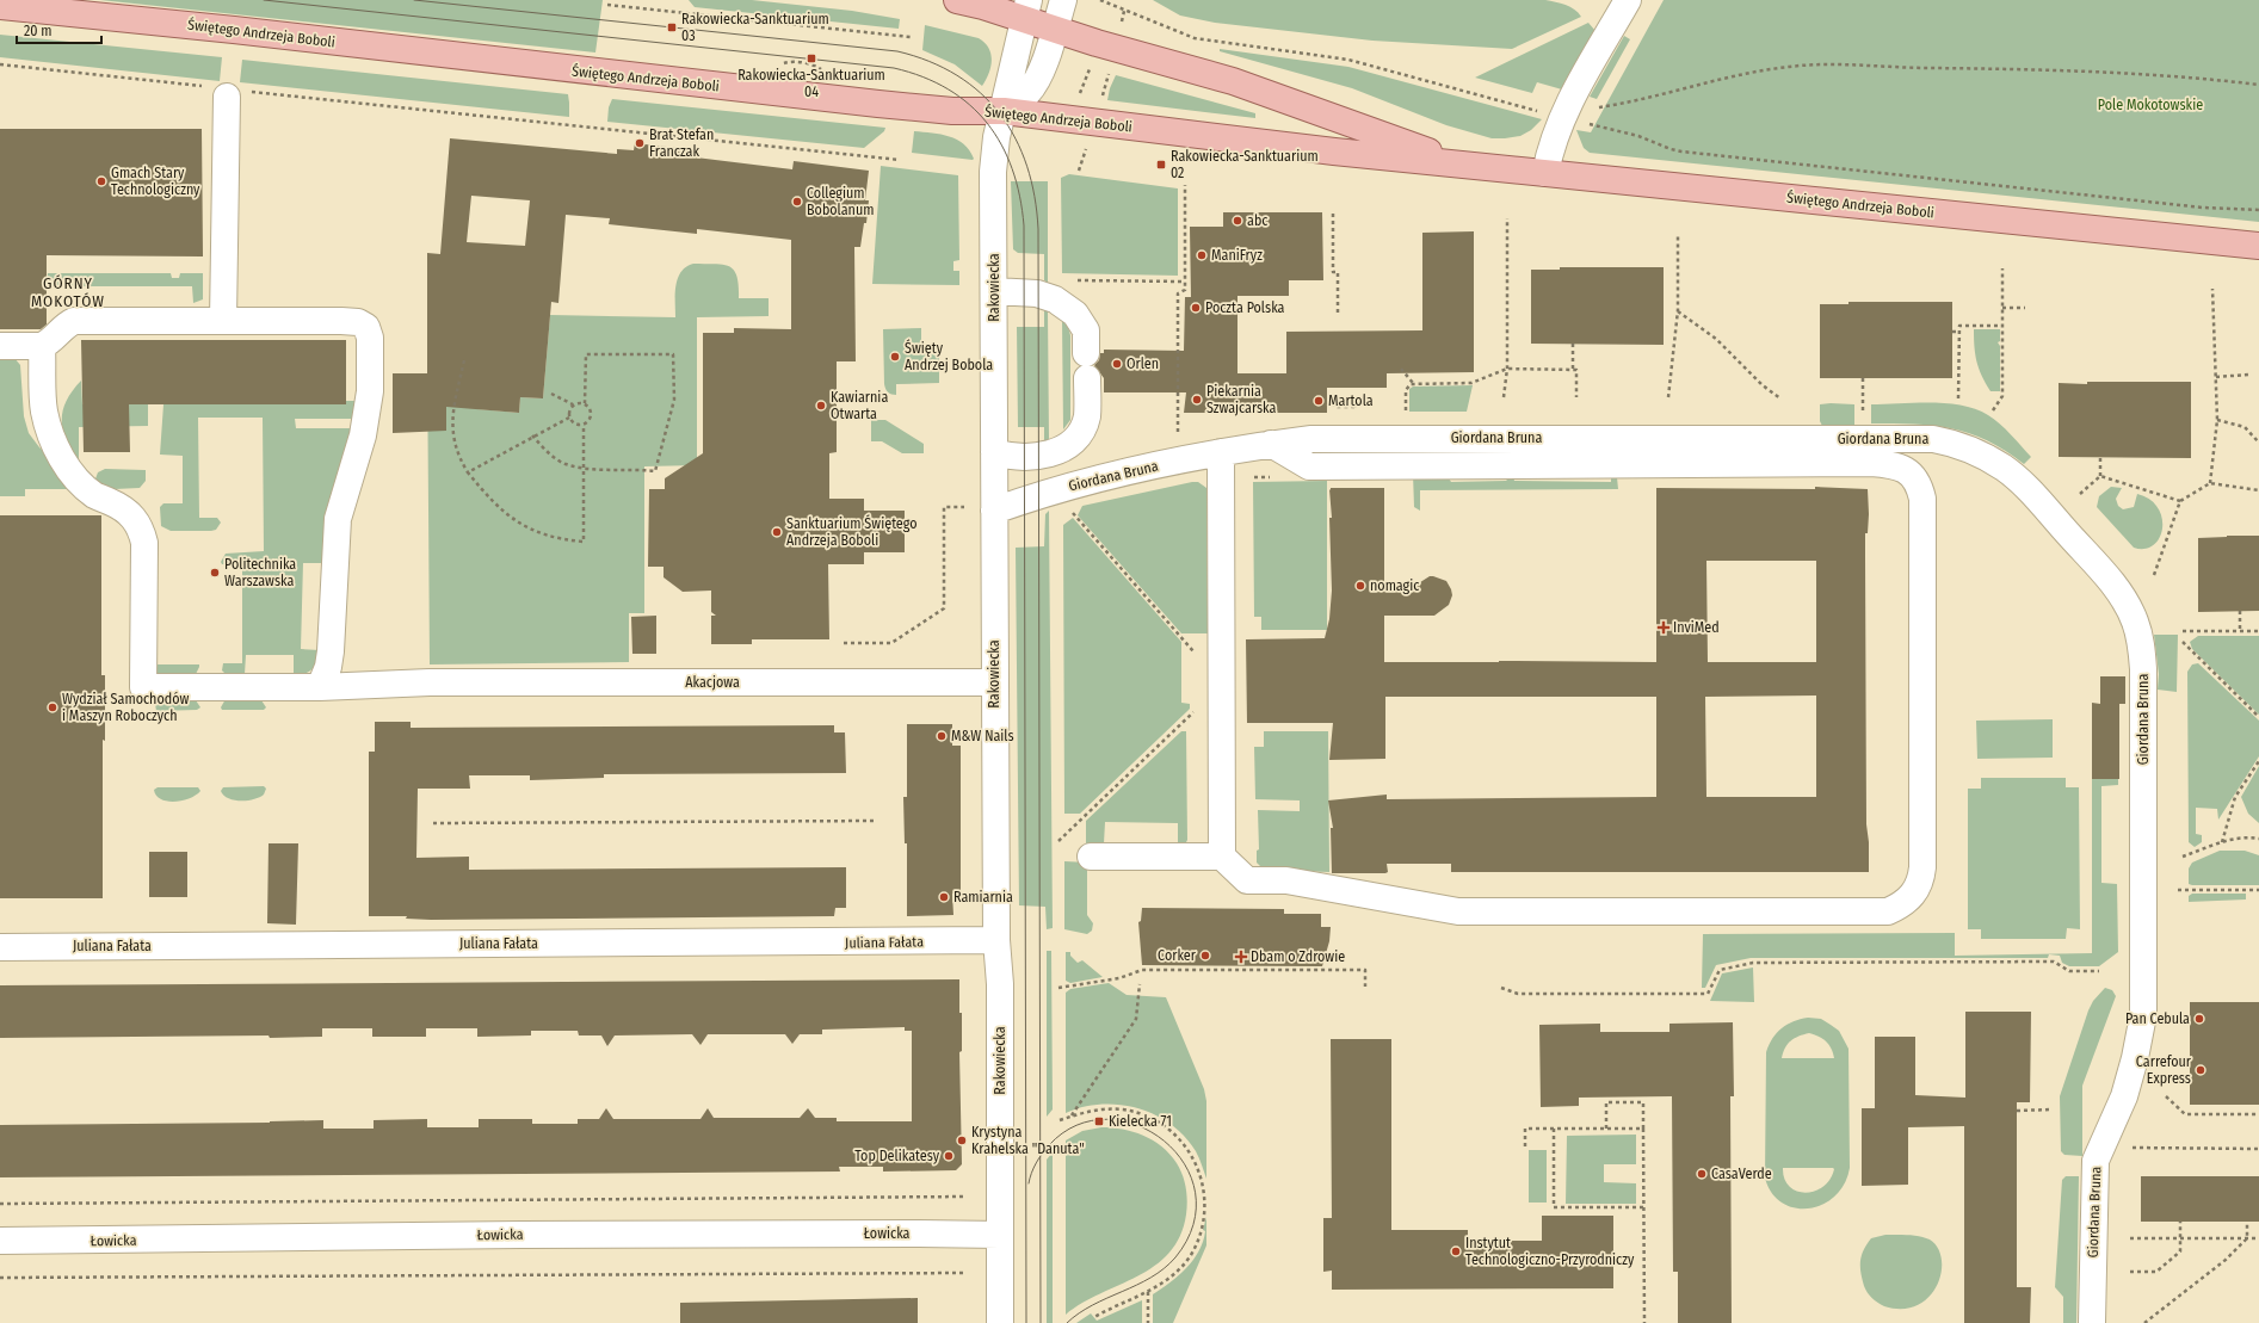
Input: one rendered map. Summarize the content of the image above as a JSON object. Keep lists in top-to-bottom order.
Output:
{
  "streets": {
    "main road": ["Świętego Andrzeja Boboli"],
    "street": [
      "Rakowiecka",
      "Giordana Bruna",
      "Akacjowa",
      "Juliana Fałata",
      "Łowicka"
    ]
  },
  "crossings": [
    ["Świętego Andrzeja Boboli", "Rakowiecka"],
    ["Rakowiecka", "Giordana Bruna"],
    ["Rakowiecka", "Akacjowa"],
    ["Rakowiecka", "Juliana Fałata"],
    ["Rakowiecka", "Łowicka"]
  ],
  "districts": ["GÓRNY MOKOTÓW"],
  "parks": ["Pole Mokotowskie"],
  "places": {
    "transit": [
      "Rakowiecka-Sanktuarium 03",
      "Rakowiecka-Sanktuarium 04",
      "Rakowiecka-Sanktuarium 02",
      "Kielecka 71"
    ],
    "other": [
      "Brat Stefan Franczak",
      "Gmach Stary Technologiczny",
      "Collegium Bobolanum",
      "abc",
      "ManiFryz",
      "Poczta Polska",
      "Święty Andrzej Bobola",
      "Orlen",
      "Piekarnia Szwajcarska",
      "Martola",
      "Kawiarnia Otwarta",
      "Sanktuarium Świętego Andrzeja Boboli",
      "Politechnika Warszawska",
      "nomagic",
      "Wydział Samochodów i Maszyn Roboczych",
      "M&W Nails",
      "Ramiarnia",
      "Corker",
      "Pan Cebula",
      "Carrefour Express",
      "Krystyna Krahelska \"Danuta\"",
      "Top Delikatesy",
      "CasaVerde",
      "Instytut Technologiczno-Przyrodniczy"
    ],
    "health": ["InviMed", "Dbam o Zdrowie"]
  },
  "scale_bar": "20 m"
}
